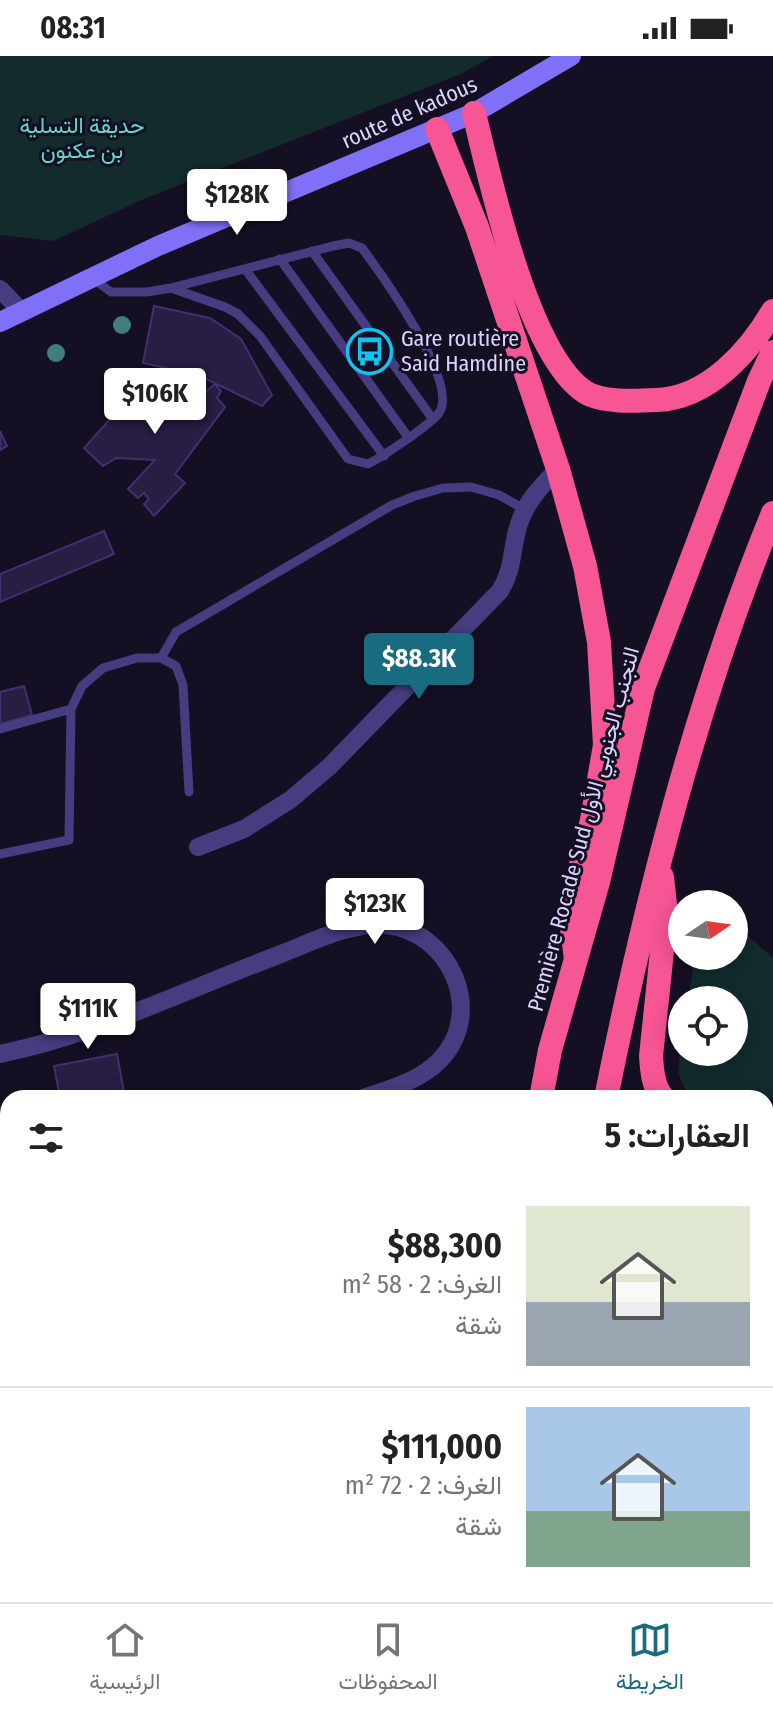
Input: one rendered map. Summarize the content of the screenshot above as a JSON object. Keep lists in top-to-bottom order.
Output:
{
  "streets": {
    "highway": ["Première Rocade Sud التجنب الجنوبي الأول"],
    "main road": ["route de kadous"]
  },
  "parks": ["حديقة التسلية بن عكنون"],
  "places": {
    "bus stop": ["Gare routière Said Hamdine"]
  },
  "north": "right",
  "page": {
    "status": "08:31",
    "price": [
      "$128K",
      "$106K",
      "$88.3K",
      "$123K",
      "$111K"
    ],
    "heading": "العقارات: 5",
    "list": [
      {
        "name": "$88,300",
        "note": "الغرف: 2 · 58 m² · شقة"
      },
      {
        "name": "$111,000",
        "note": "الغرف: 2 · 72 m² · شقة"
      }
    ],
    "tabs": ["الخريطة", "المحفوظات", "الرئيسية"]
  }
}
